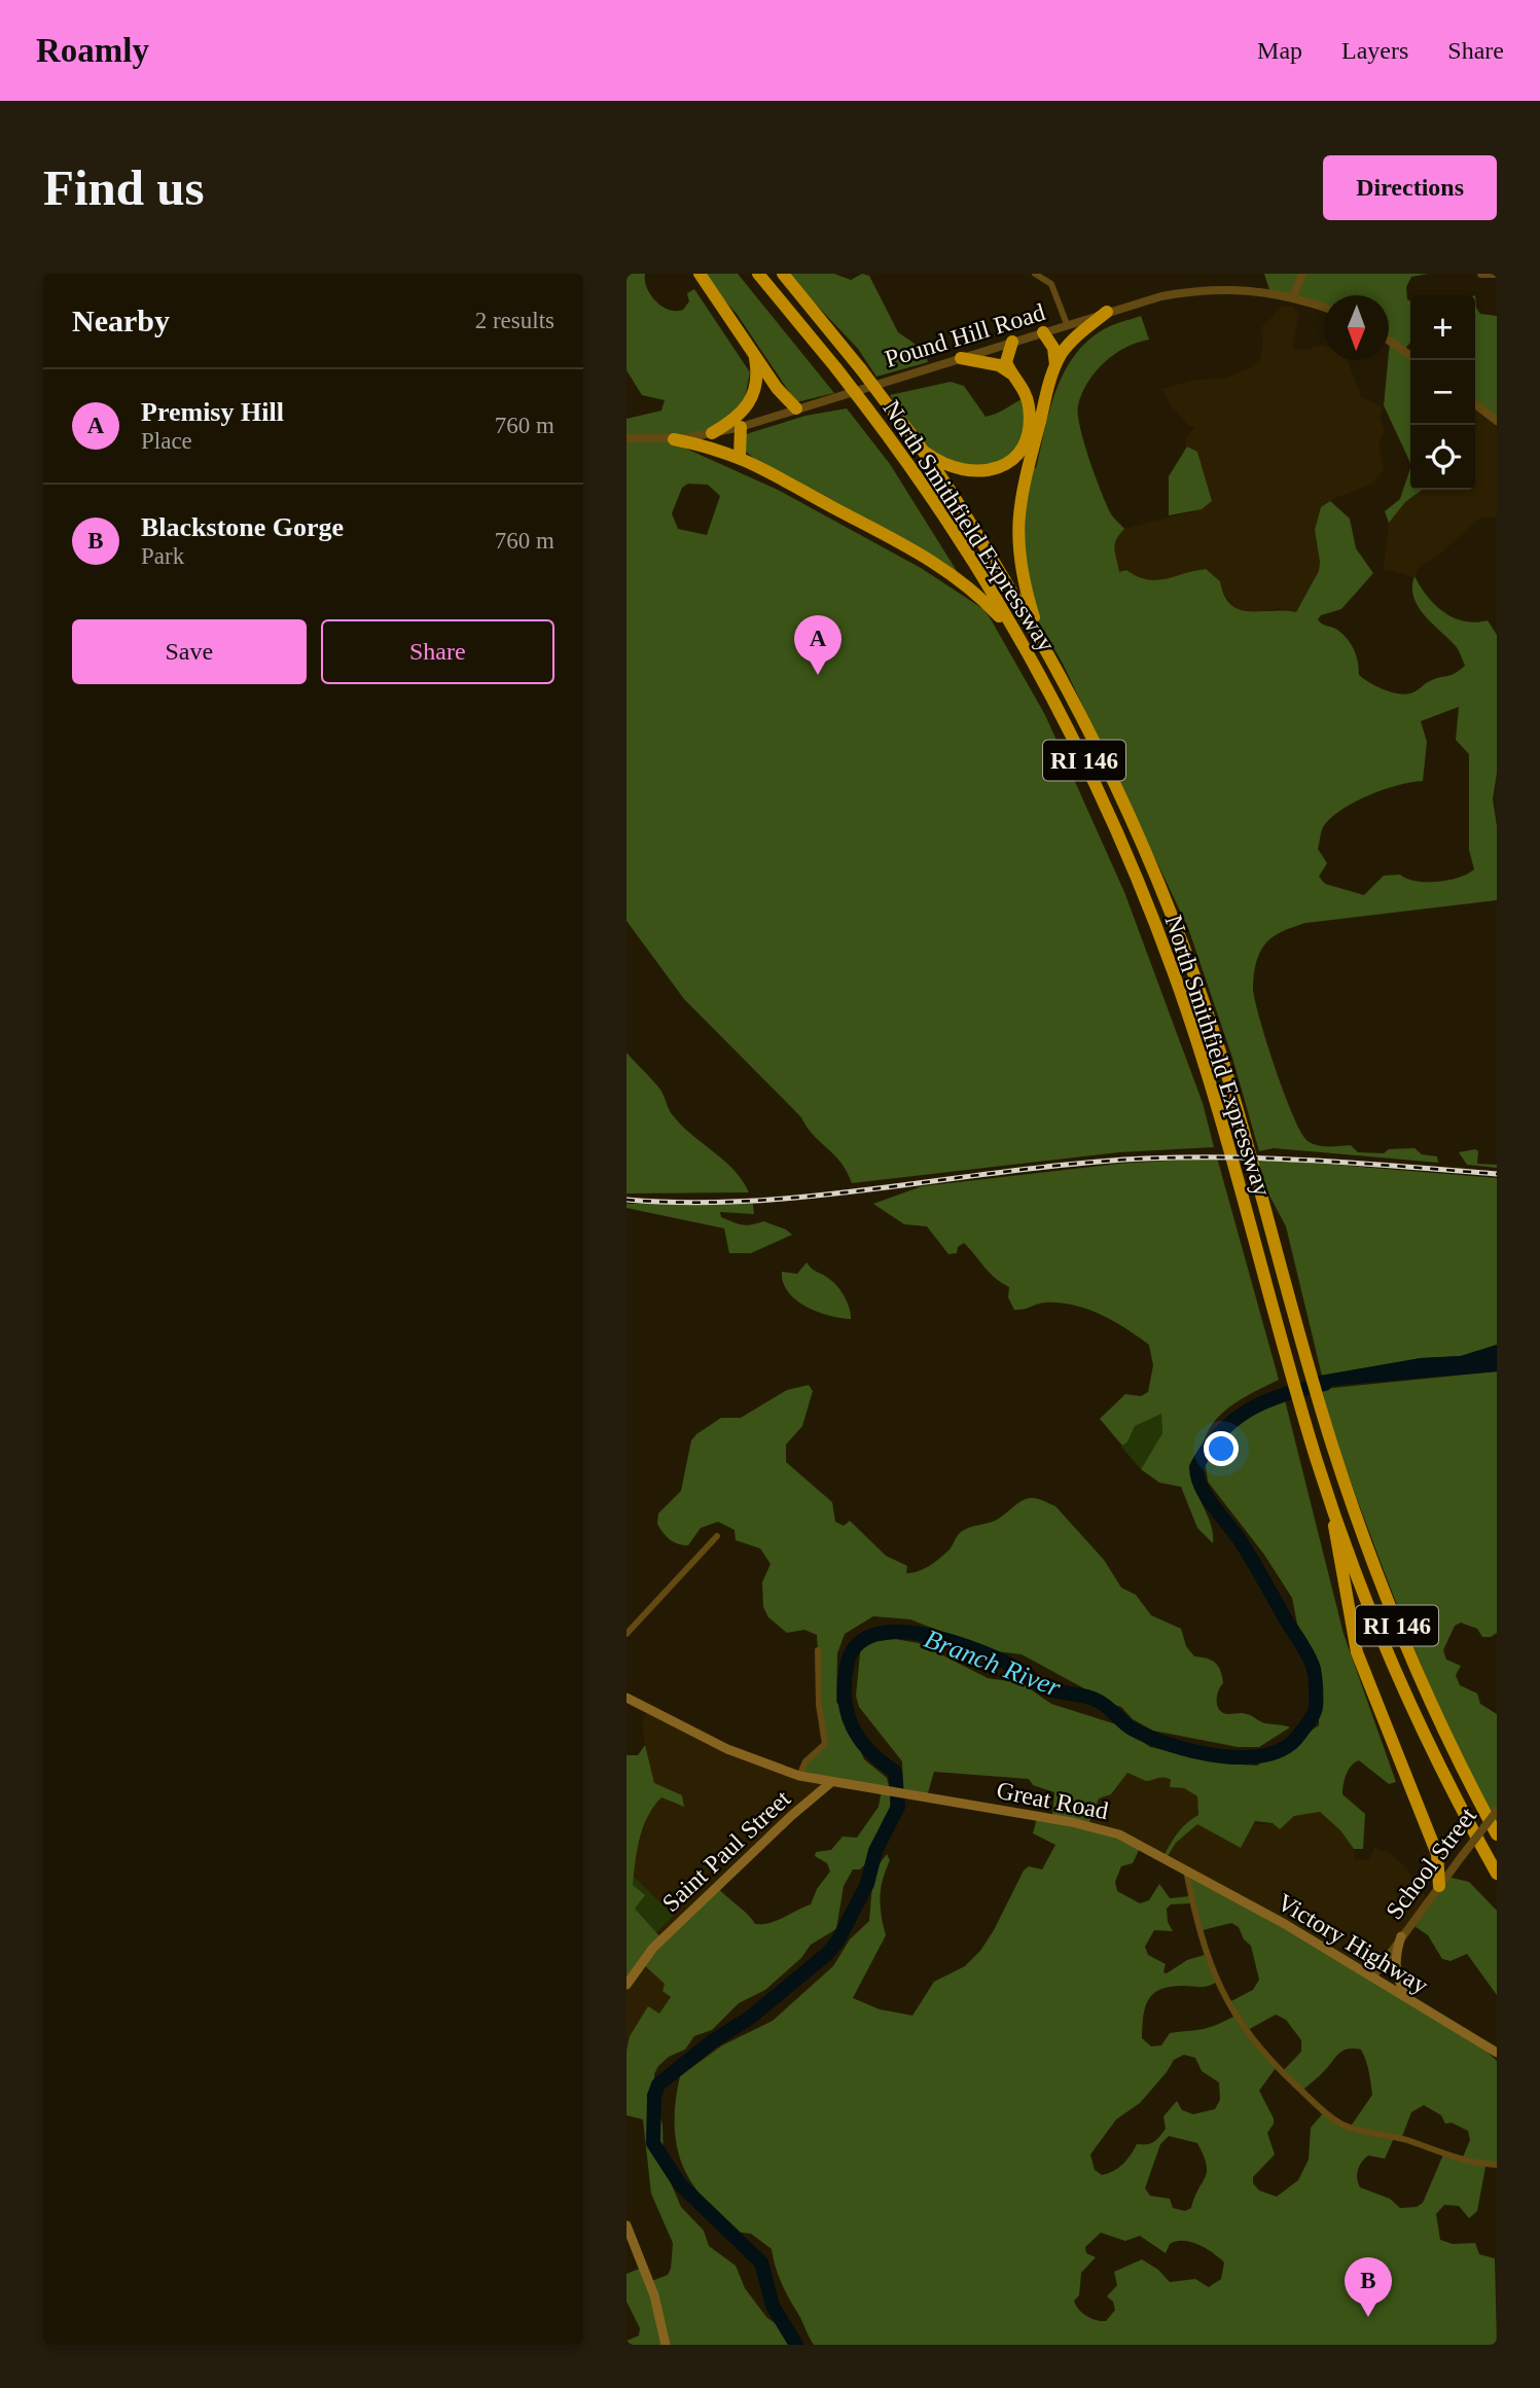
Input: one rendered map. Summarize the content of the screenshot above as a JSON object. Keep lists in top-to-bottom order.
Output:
{
  "streets": {
    "highway": ["North Smithfield Expressway", "RI 146"],
    "main road": ["Great Road", "Saint Paul Street", "Victory Highway"],
    "street": ["Pound Hill Road", "School Street"]
  },
  "crossings": [
    ["Great Road", "Saint Paul Street"],
    ["Great Road", "Victory Highway"],
    ["School Street", "Victory Highway"]
  ],
  "water": ["Branch River"],
  "north": "bottom",
  "page": {
    "header": "Roamly",
    "nav": ["Map", "Layers", "Share"],
    "buttons": [
      "Directions",
      ["Save", "Share"]
    ],
    "title": "Find us",
    "heading": ["Nearby", "2 results"],
    "map_buttons": ["+", "−"],
    "list": [
      {
        "mark": "A",
        "name": "Premisy Hill",
        "note": "Place",
        "value": "760 m"
      },
      {
        "mark": "B",
        "name": "Blackstone Gorge",
        "note": "Park",
        "value": "760 m"
      }
    ],
    "pins": ["A", "B"]
  }
}
